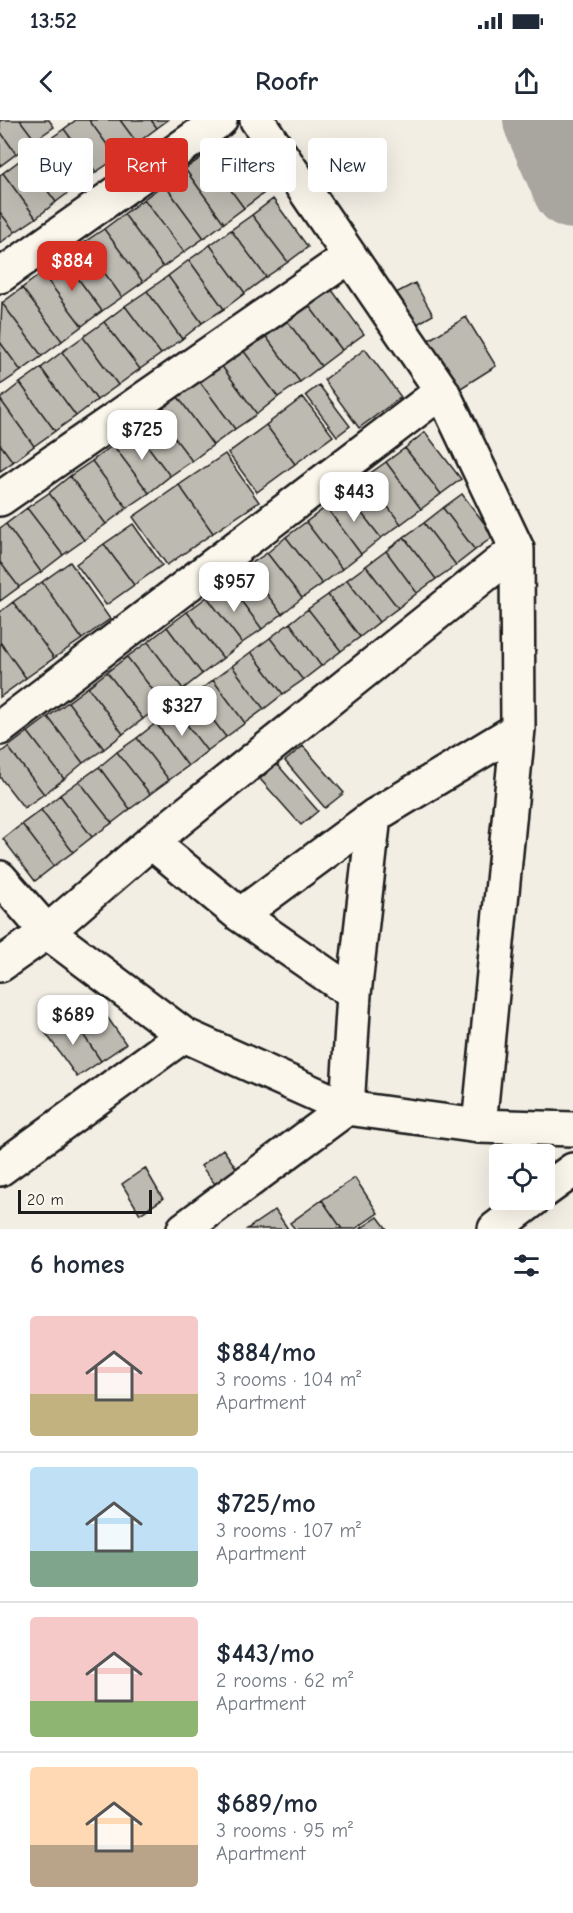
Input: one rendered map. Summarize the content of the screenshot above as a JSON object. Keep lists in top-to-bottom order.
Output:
{
  "scale_bar": "20 m",
  "page": {
    "status": "13:52",
    "header": "Roofr",
    "chip": [
      "Buy",
      "Rent",
      "Filters",
      "New"
    ],
    "price": [
      "$884",
      "$725",
      "$443",
      "$957",
      "$327",
      "$689"
    ],
    "scale": "20 m",
    "heading": "6 homes",
    "list": [
      {
        "name": "$884/mo",
        "note": "3 rooms · 104 m² · Apartment"
      },
      {
        "name": "$725/mo",
        "note": "3 rooms · 107 m² · Apartment"
      },
      {
        "name": "$443/mo",
        "note": "2 rooms · 62 m² · Apartment"
      },
      {
        "name": "$689/mo",
        "note": "3 rooms · 95 m² · Apartment"
      }
    ]
  }
}
